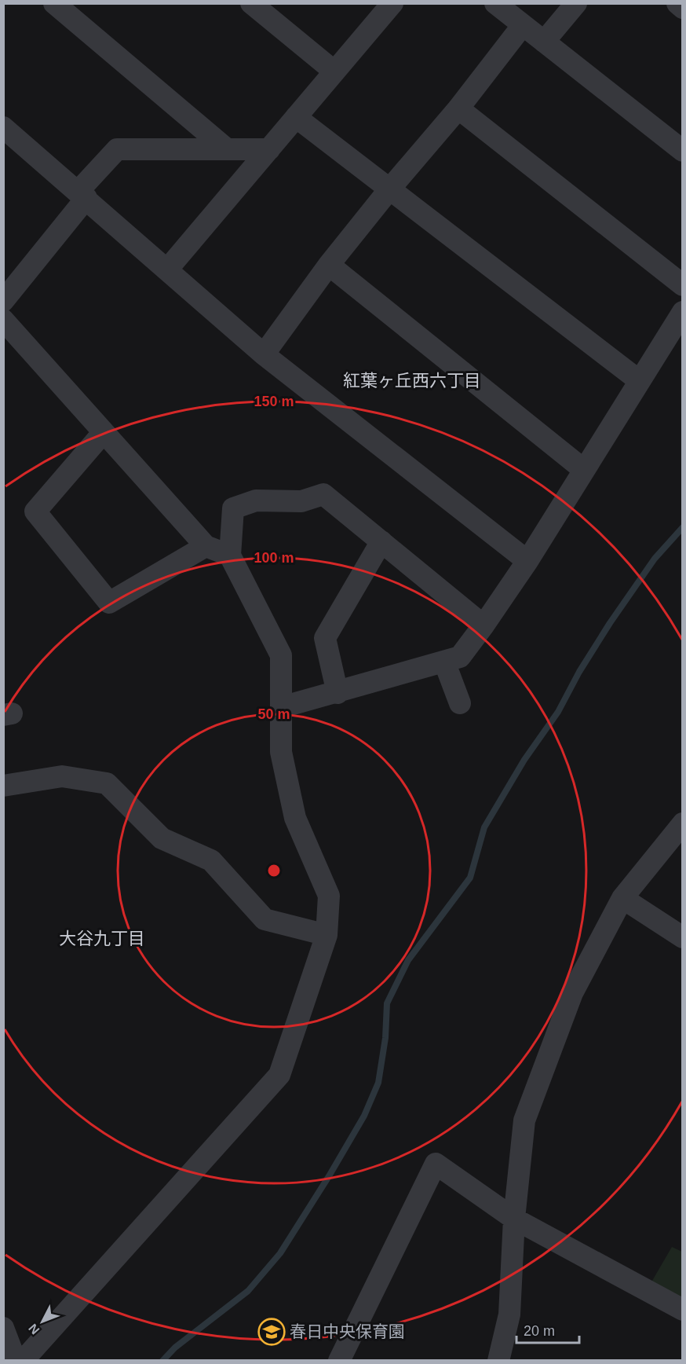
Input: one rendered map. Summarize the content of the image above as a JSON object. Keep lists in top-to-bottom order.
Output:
{
  "districts": ["紅葉ヶ丘西六丁目", "大谷九丁目"],
  "places": {
    "school or university": ["春日中央保育園"]
  },
  "scale_bar": "20 m",
  "north": "bottom left",
  "rings": ["150 m", "100 m", "50 m"]
}
